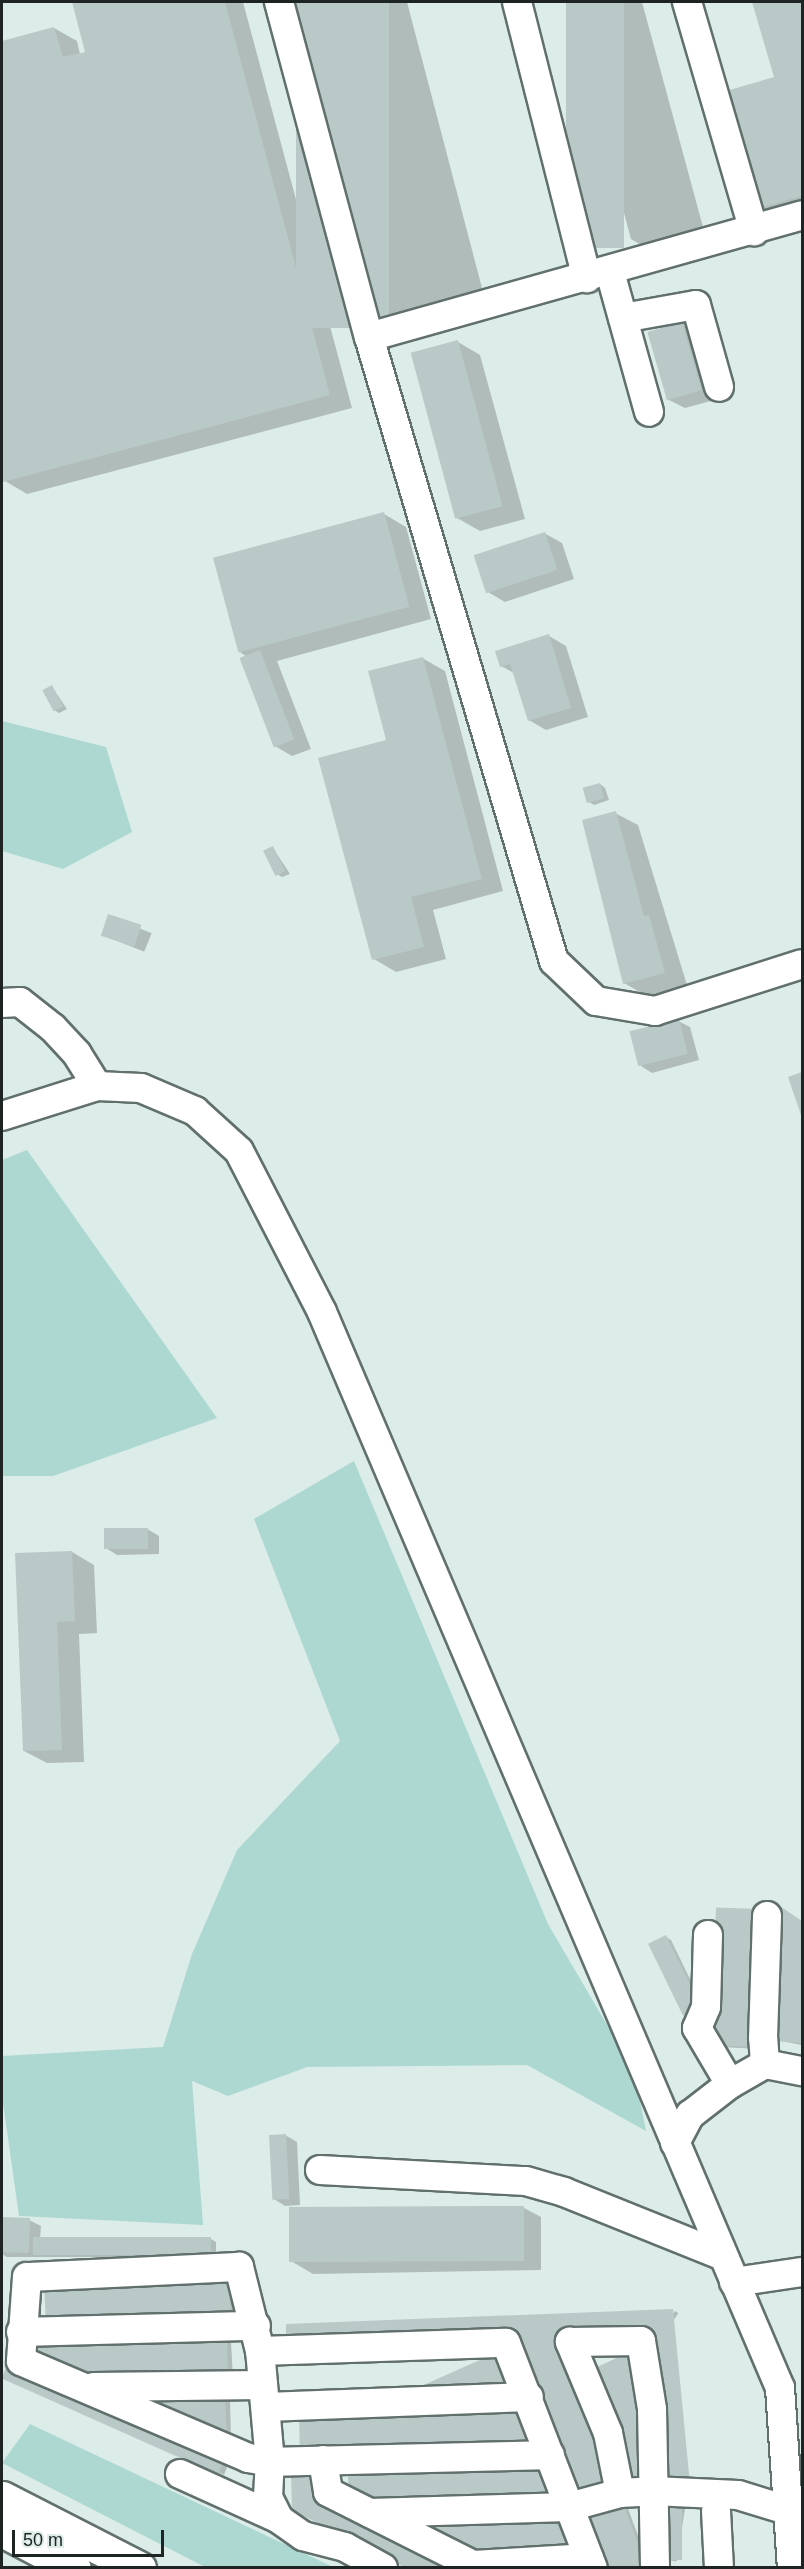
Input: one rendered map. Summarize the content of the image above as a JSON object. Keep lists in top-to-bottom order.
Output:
{
  "scale_bar": "50 m"
}
